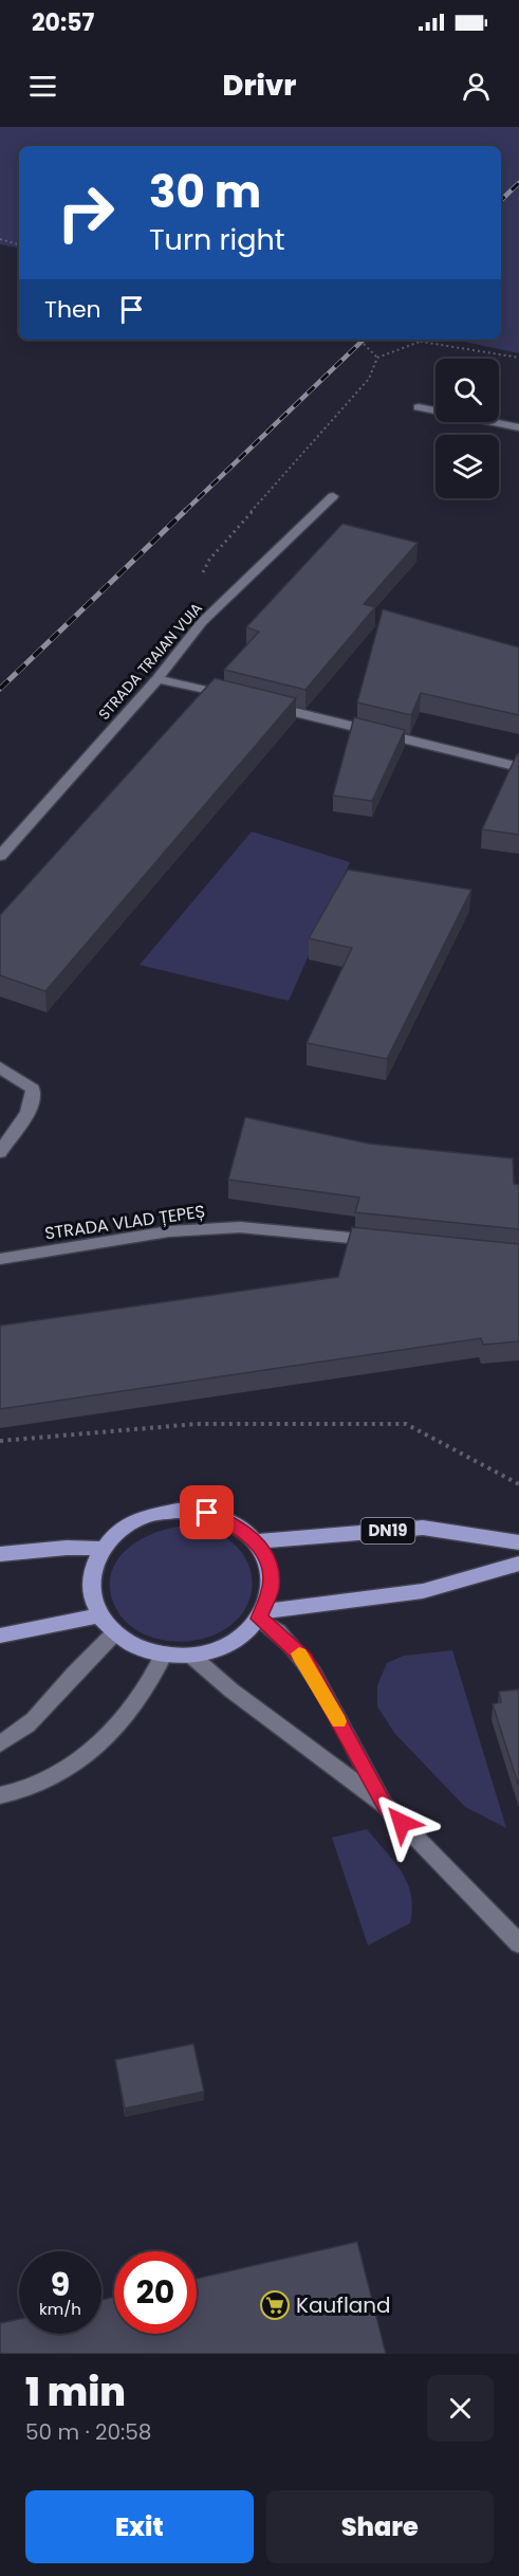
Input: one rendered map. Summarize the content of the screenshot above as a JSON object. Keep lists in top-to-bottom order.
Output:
{
  "streets": {
    "main road": ["DN19"],
    "street": ["STRADA TRAIAN VUIA", "STRADA VLAD ȚEPEȘ"]
  },
  "places": {
    "supermarket": ["Kaufland"]
  },
  "page": {
    "status": "20:57",
    "header": "Drivr",
    "turn": ["30 m", "Turn right"],
    "then": "Then",
    "speed": "9 km/h",
    "limit": "20",
    "heading": ["1 min", "50 m · 20:58"],
    "buttons": ["Exit", "Share"]
  }
}
